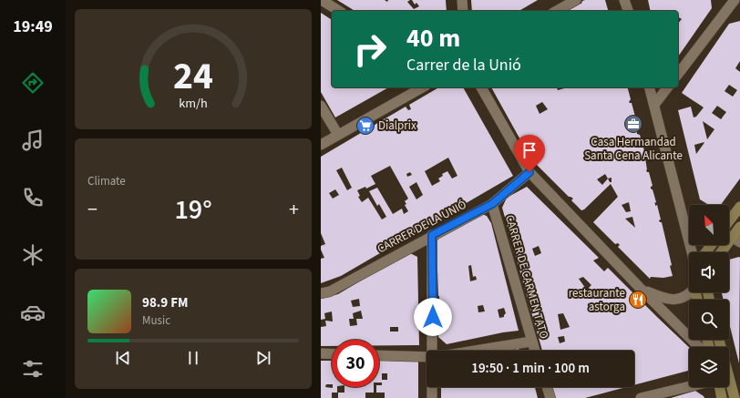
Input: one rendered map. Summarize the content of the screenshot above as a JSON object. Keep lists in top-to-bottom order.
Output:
{
  "streets": {
    "street": ["CARRER DE LA UNIÓ", "CARRER DE CARMEN TATO"]
  },
  "crossings": [
    ["CARRER DE LA UNIÓ", "CARRER DE CARMEN TATO"]
  ],
  "places": {
    "office": ["Casa Hermandad Santa Cena Alicante"],
    "supermarket": ["Dialprix"],
    "restaurant": ["restaurante astorga"]
  },
  "north": "top left",
  "page": {
    "tabs": "19:49",
    "turn": ["40 m", "Carrer de la Unió"],
    "tile": "Climate",
    "heat": ["−", "19°", "+"],
    "song": ["98.9 FM", "Music"],
    "limit": "30",
    "trip": "19:50 · 1 min · 100 m",
    "gauge": ["24", "km/h"]
  }
}
